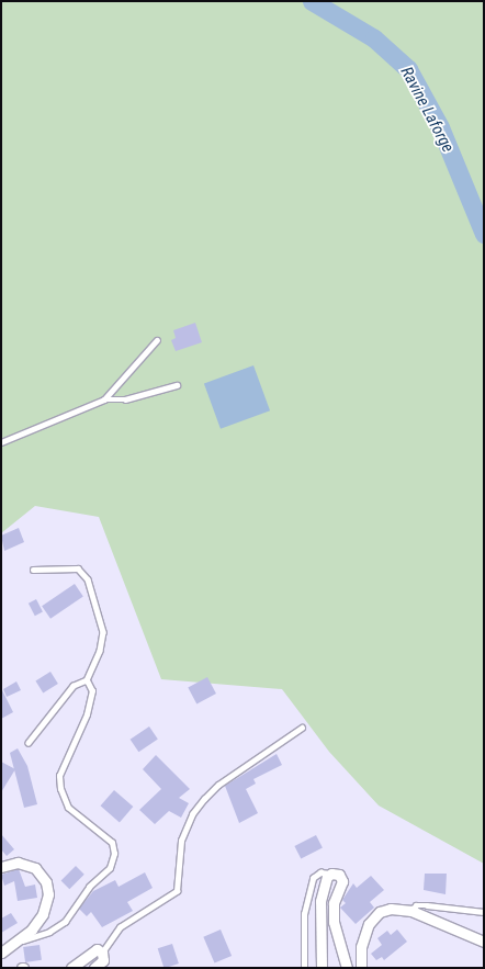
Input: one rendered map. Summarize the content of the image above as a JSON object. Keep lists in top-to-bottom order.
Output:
{
  "water": ["Ravine Laforge"]
}
